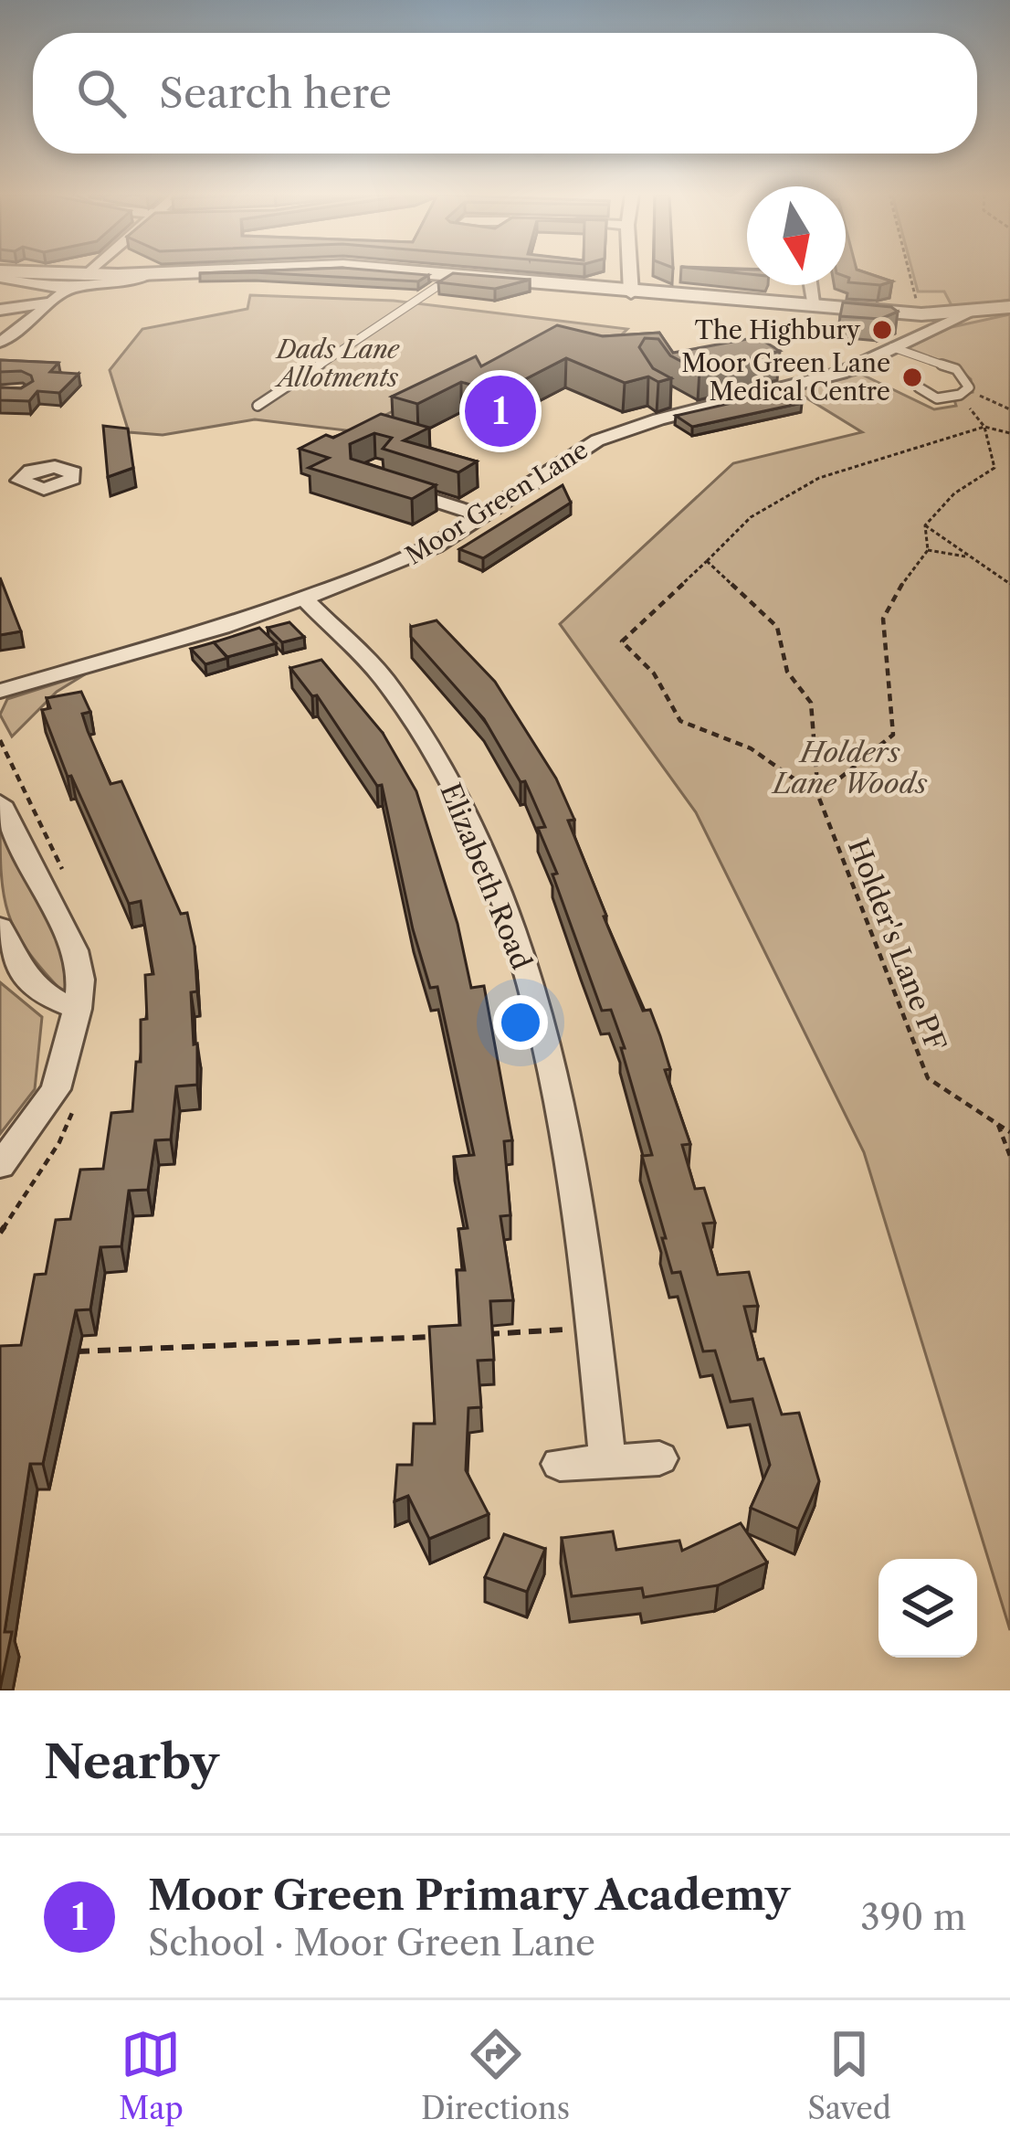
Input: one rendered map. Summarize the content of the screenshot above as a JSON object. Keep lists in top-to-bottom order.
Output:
{
  "streets": {
    "street": ["Moor Green Lane", "Elizabeth Road"],
    "path": ["Holder's Lane PF"]
  },
  "crossings": [
    ["Moor Green Lane", "Elizabeth Road"]
  ],
  "parks": ["Dads Lane Allotments", "Holders Lane Woods"],
  "places": ["The Highbury", "Moor Green Lane Medical Centre"],
  "north": "bottom",
  "page": {
    "search": "Search here",
    "pins": "1",
    "heading": "Nearby",
    "list": [
      {
        "mark": "1",
        "name": "Moor Green Primary Academy",
        "note": "School · Moor Green Lane",
        "value": "390 m"
      }
    ],
    "nav": ["Map", "Directions", "Saved"]
  }
}
